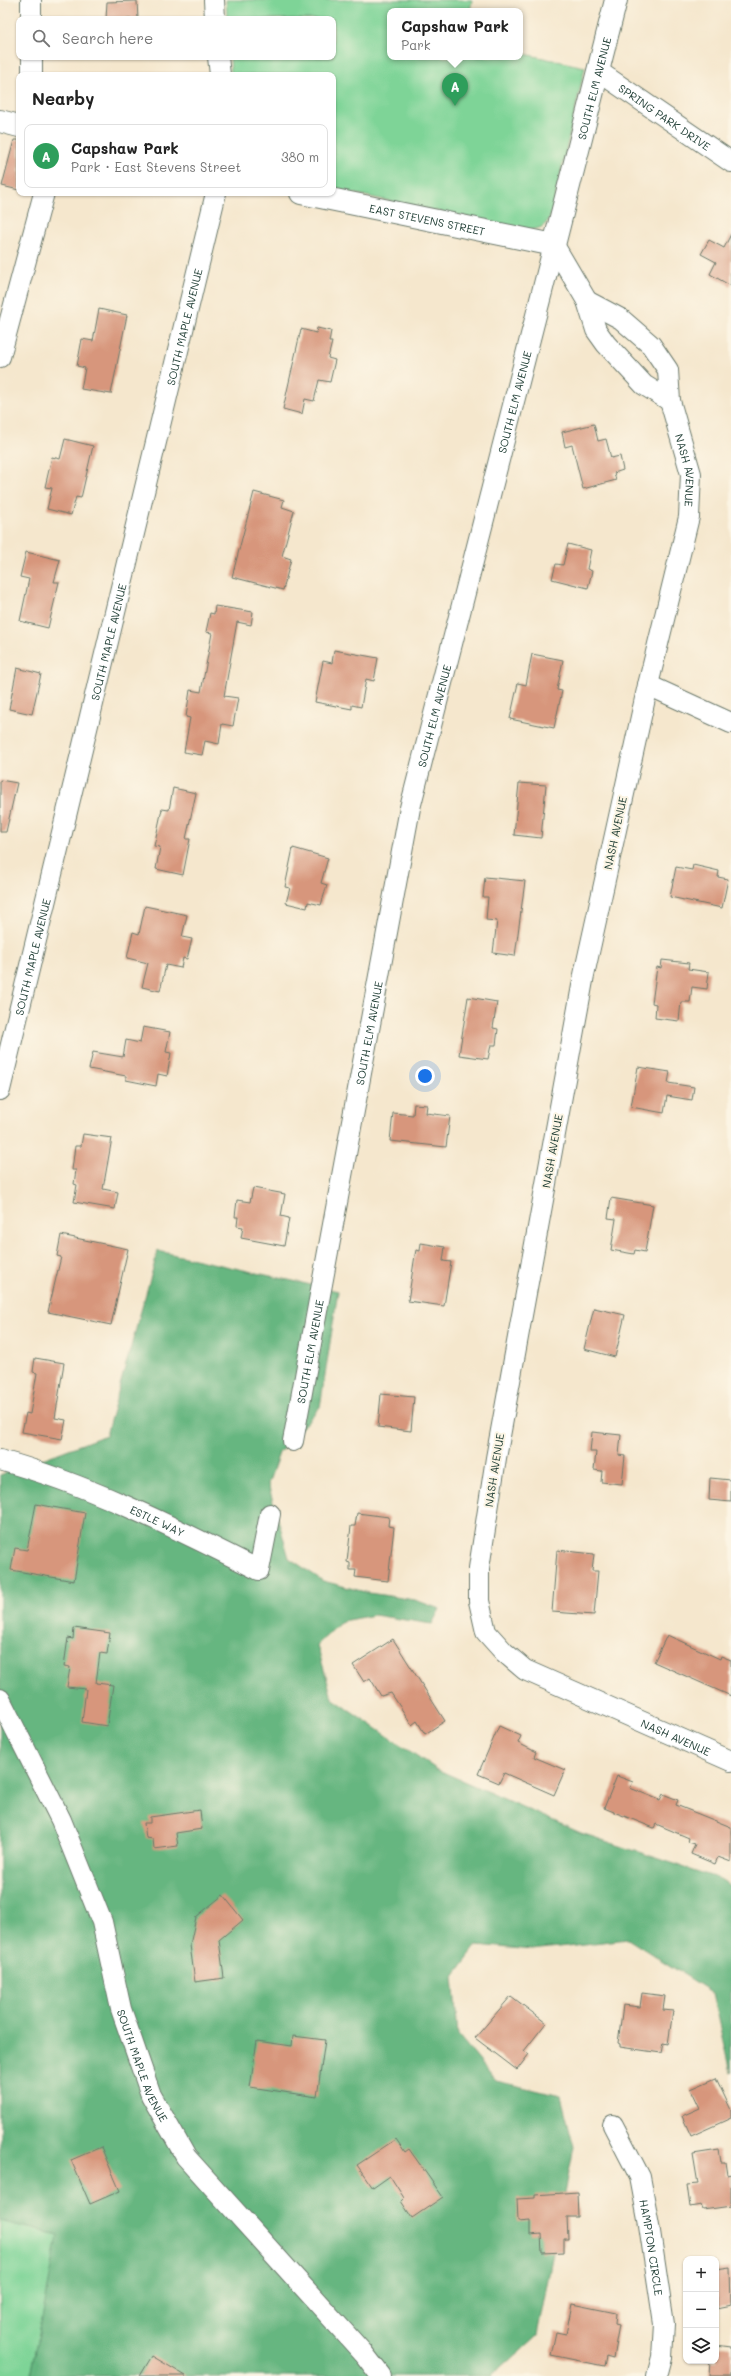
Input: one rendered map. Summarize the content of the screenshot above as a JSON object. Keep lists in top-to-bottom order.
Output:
{
  "streets": {
    "street": [
      "SOUTH ELM AVENUE",
      "SPRING PARK DRIVE",
      "EAST STEVENS STREET",
      "SOUTH MAPLE AVENUE",
      "NASH AVENUE",
      "ESTLE WAY",
      "HAMPTON CIRCLE"
    ]
  },
  "crossings": [
    ["SOUTH ELM AVENUE", "SPRING PARK DRIVE"],
    ["SOUTH ELM AVENUE", "EAST STEVENS STREET"]
  ],
  "page": {
    "popup": ["Capshaw Park", "Park"],
    "search": "Search here",
    "heading": "Nearby",
    "pins": "A",
    "list": [
      {
        "mark": "A",
        "name": "Capshaw Park",
        "note": "Park · East Stevens Street",
        "value": "380 m"
      }
    ],
    "map_buttons": ["+", "−"]
  }
}
